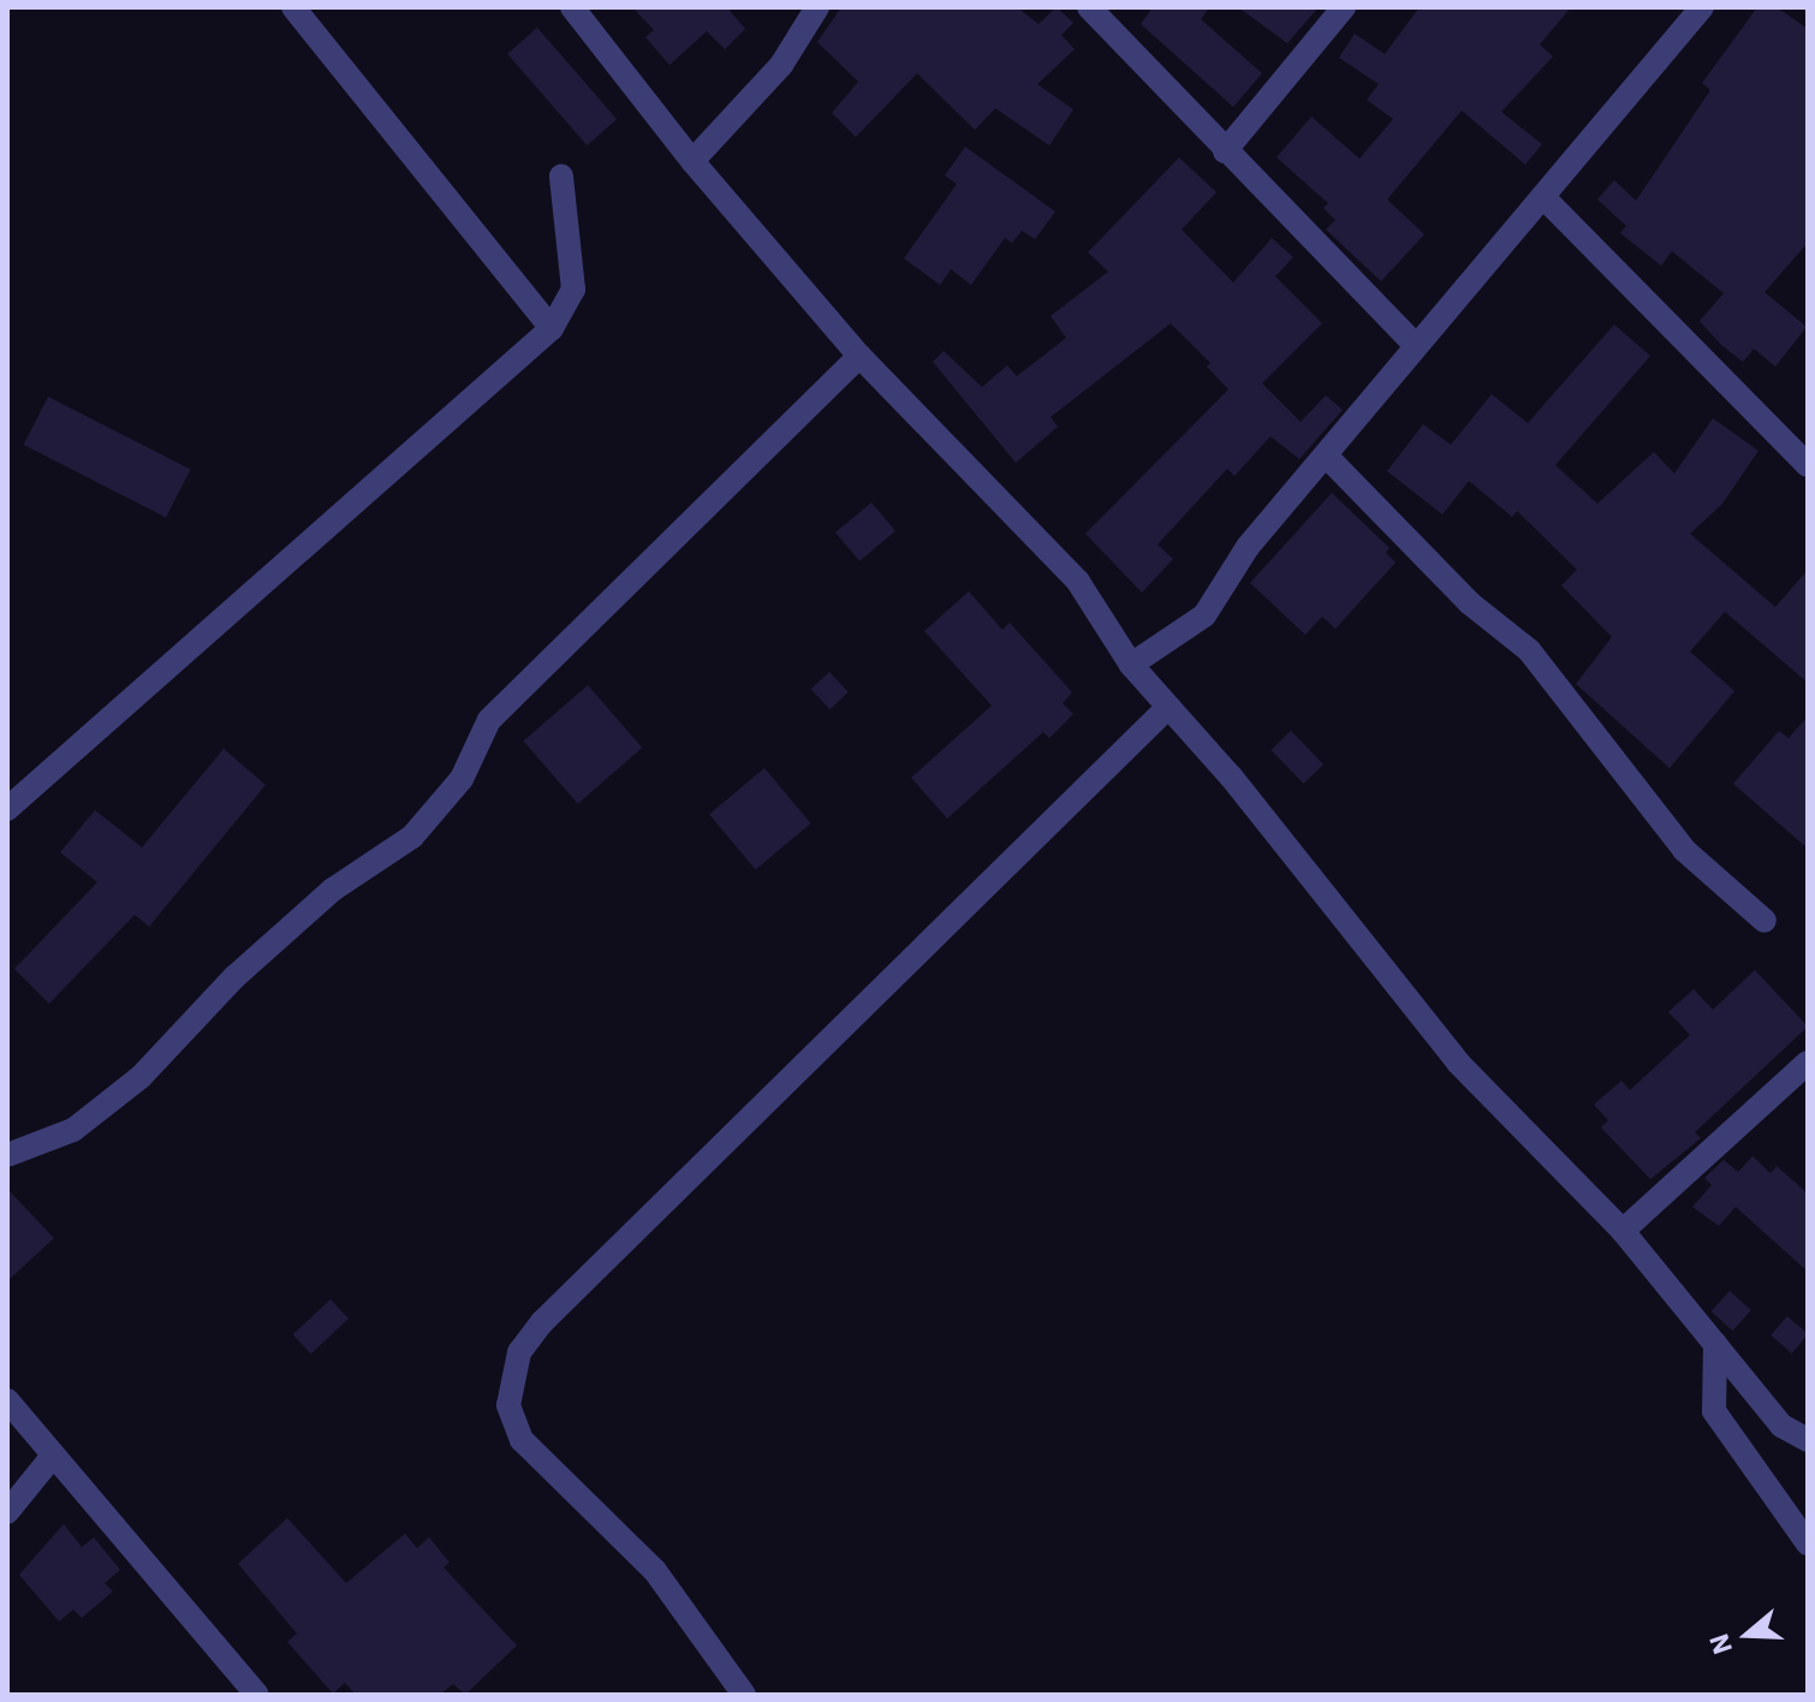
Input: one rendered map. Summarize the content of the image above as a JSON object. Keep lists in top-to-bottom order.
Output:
{
  "north": "left"
}
